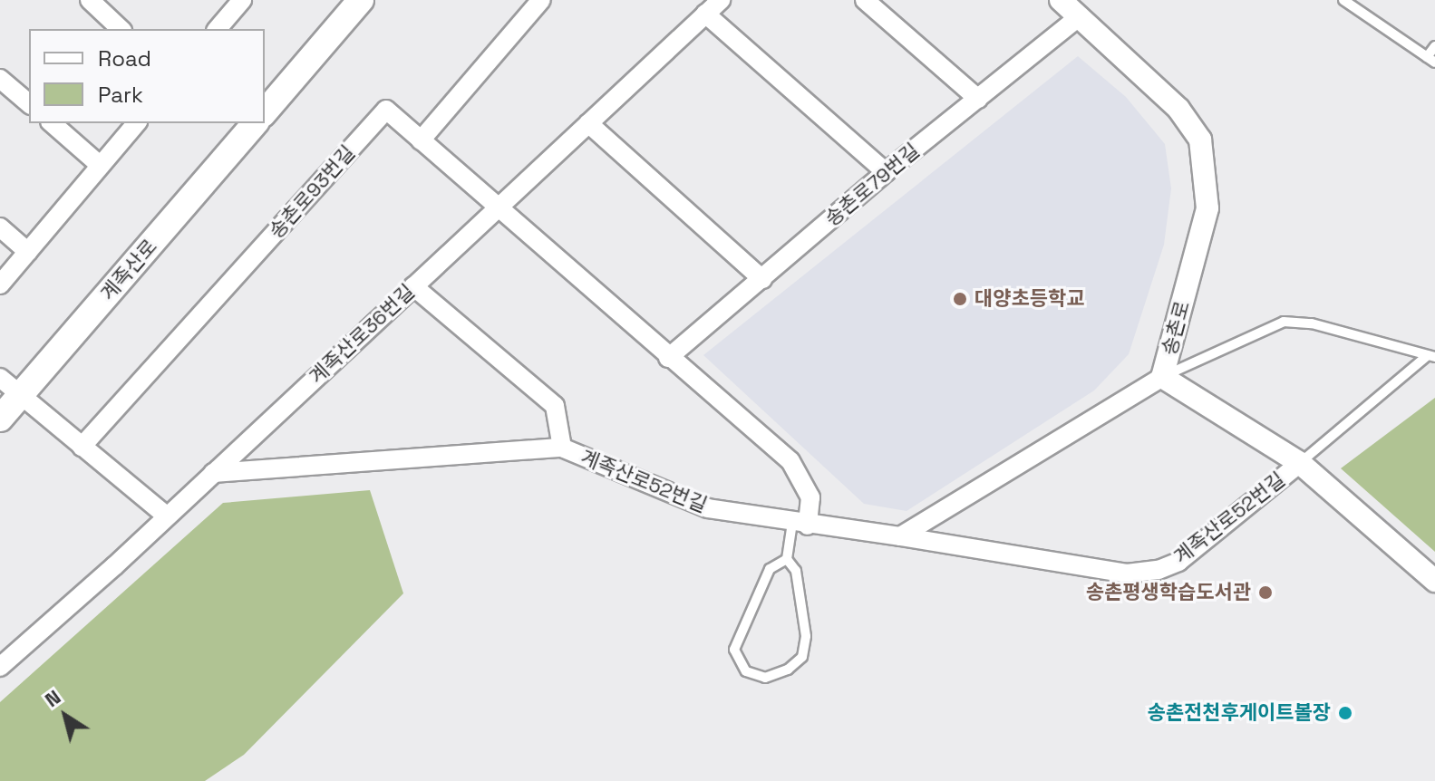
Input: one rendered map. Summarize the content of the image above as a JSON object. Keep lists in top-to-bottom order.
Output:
{
  "streets": {
    "main road": ["계족산로"],
    "street": [
      "송촌로79번길",
      "송촌로93번길",
      "송촌로",
      "계족산로36번길",
      "계족산로52번길"
    ]
  },
  "crossings": [
    ["송촌로79번길", "송촌로"],
    ["송촌로", "계족산로52번길"],
    ["계족산로36번길", "계족산로52번길"]
  ],
  "places": ["대양초등학교", "송촌평생학습도서관", "송촌전천후게이트볼장"],
  "legend": ["Road", "Park"],
  "north": "top left"
}
